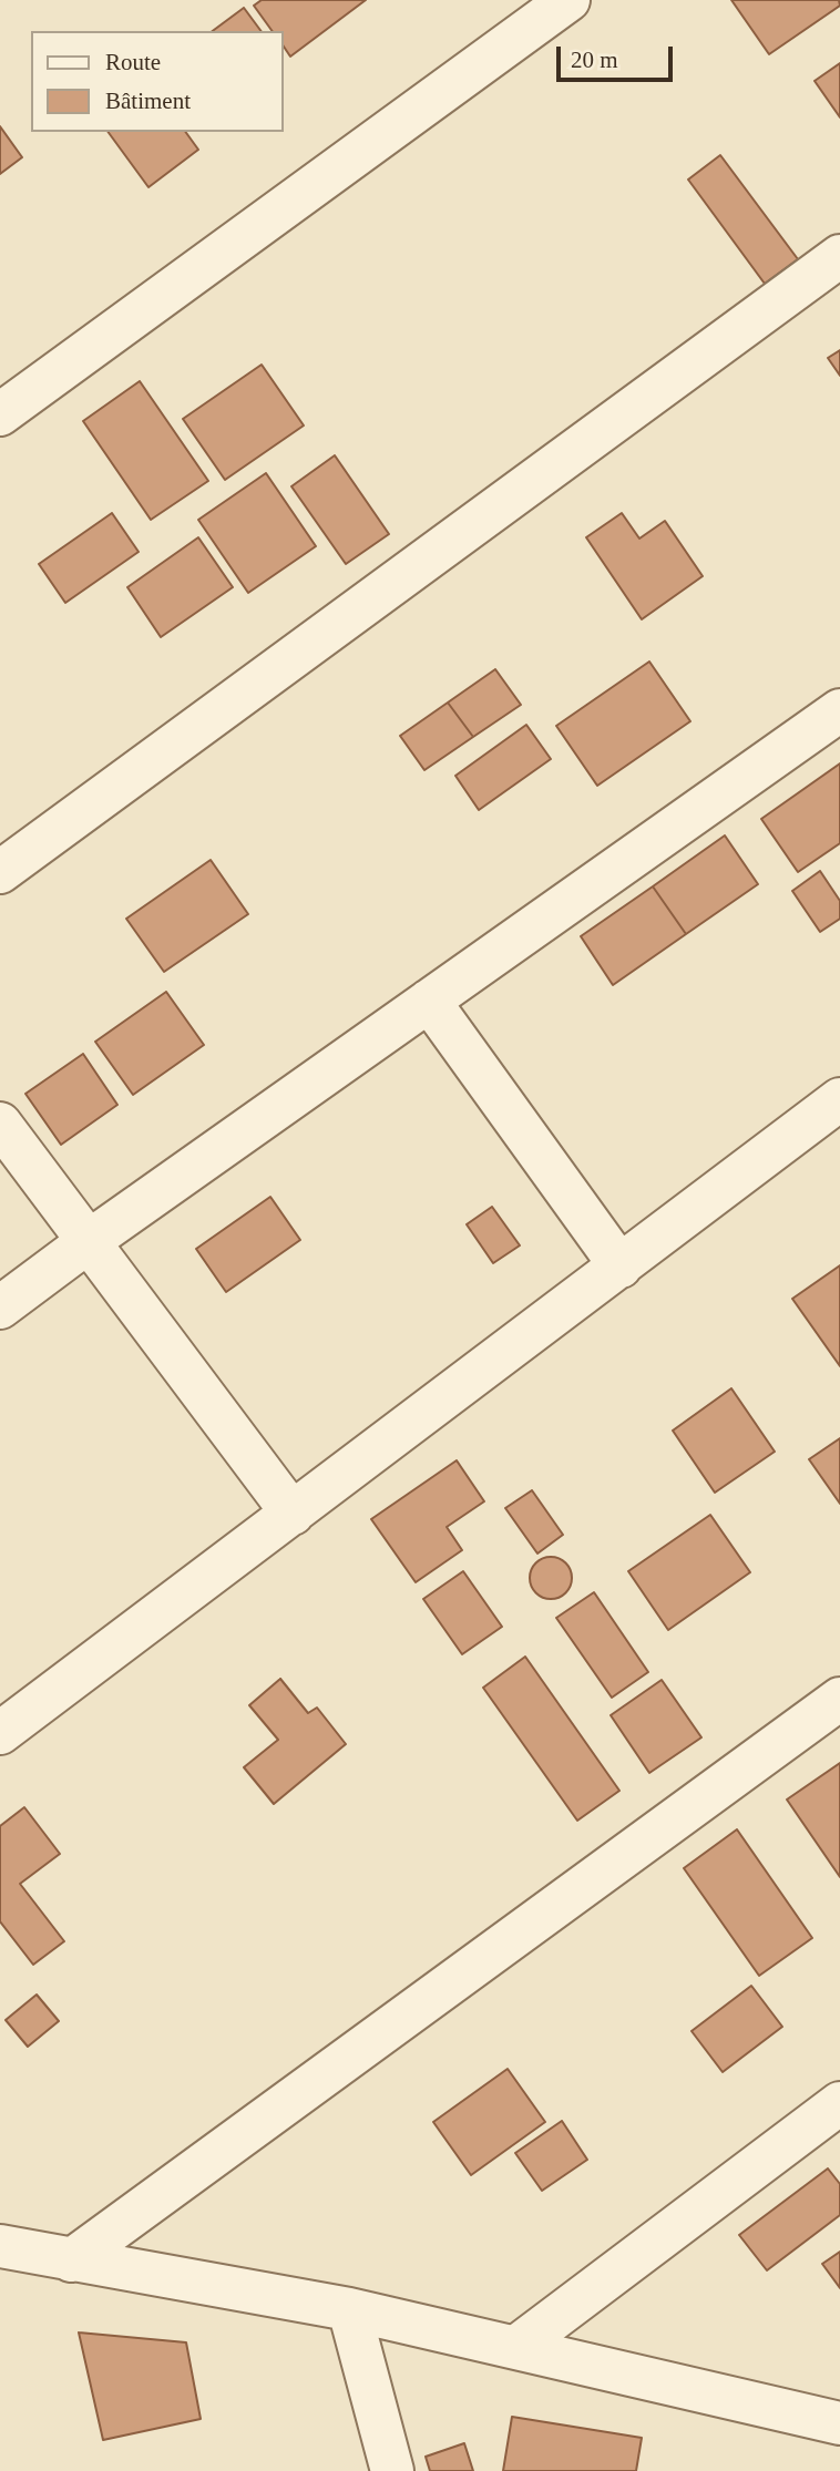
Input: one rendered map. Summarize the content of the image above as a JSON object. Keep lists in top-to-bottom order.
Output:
{
  "legend": ["Route", "Bâtiment"],
  "scale_bar": "20 m"
}
